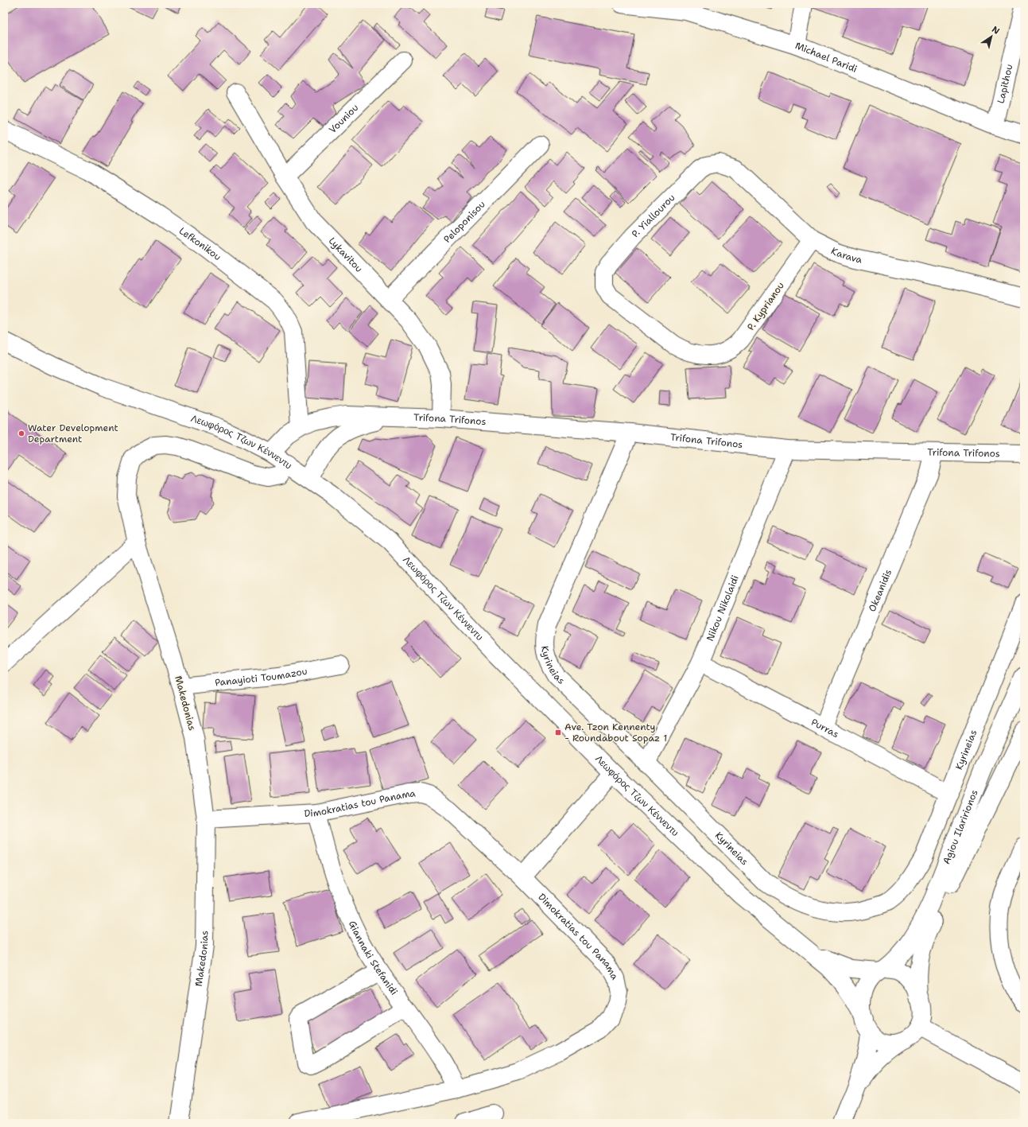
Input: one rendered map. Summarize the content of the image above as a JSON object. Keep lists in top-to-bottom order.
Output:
{
  "streets": {
    "street": [
      "Michael Paridi",
      "Lapithou",
      "Vouniou",
      "P. Yiallourou",
      "Peloponisou",
      "Lefkonikou",
      "Lykavitou",
      "Karava",
      "P. Kyprianou",
      "Trifona Trifonos",
      "Λεωφόρος Τζων Κέννεντυ",
      "Okeanidis",
      "Nikou Nikolaidi",
      "Kyrineias",
      "Panayioti Toumazou",
      "Makedonias",
      "Purras",
      "Dimokratias tou Panama",
      "Agiou Ilaririonos",
      "Giannaki Stefanidi"
    ]
  },
  "crossings": [
    ["Michael Paridi", "Lapithou"],
    ["Vouniou", "Lykavitou"],
    ["P. Yiallourou", "Karava"],
    ["P. Yiallourou", "P. Kyprianou"],
    ["Peloponisou", "Lykavitou"],
    ["Lefkonikou", "Trifona Trifonos"],
    ["Lykavitou", "Trifona Trifonos"],
    ["Karava", "P. Kyprianou"],
    ["Trifona Trifonos", "Λεωφόρος Τζων Κέννεντυ"],
    ["Trifona Trifonos", "Okeanidis"],
    ["Trifona Trifonos", "Nikou Nikolaidi"],
    ["Trifona Trifonos", "Kyrineias"],
    ["Λεωφόρος Τζων Κέννεντυ", "Makedonias"],
    ["Okeanidis", "Purras"],
    ["Nikou Nikolaidi", "Kyrineias"],
    ["Nikou Nikolaidi", "Purras"],
    ["Kyrineias", "Purras"],
    ["Panayioti Toumazou", "Makedonias"],
    ["Makedonias", "Dimokratias tou Panama"],
    ["Dimokratias tou Panama", "Giannaki Stefanidi"]
  ],
  "places": {
    "other": ["Water Development Department"],
    "transit": ["Ave. Tzon Kennenty - Roundabout Sopaz 1"]
  },
  "north": "top right"
}
